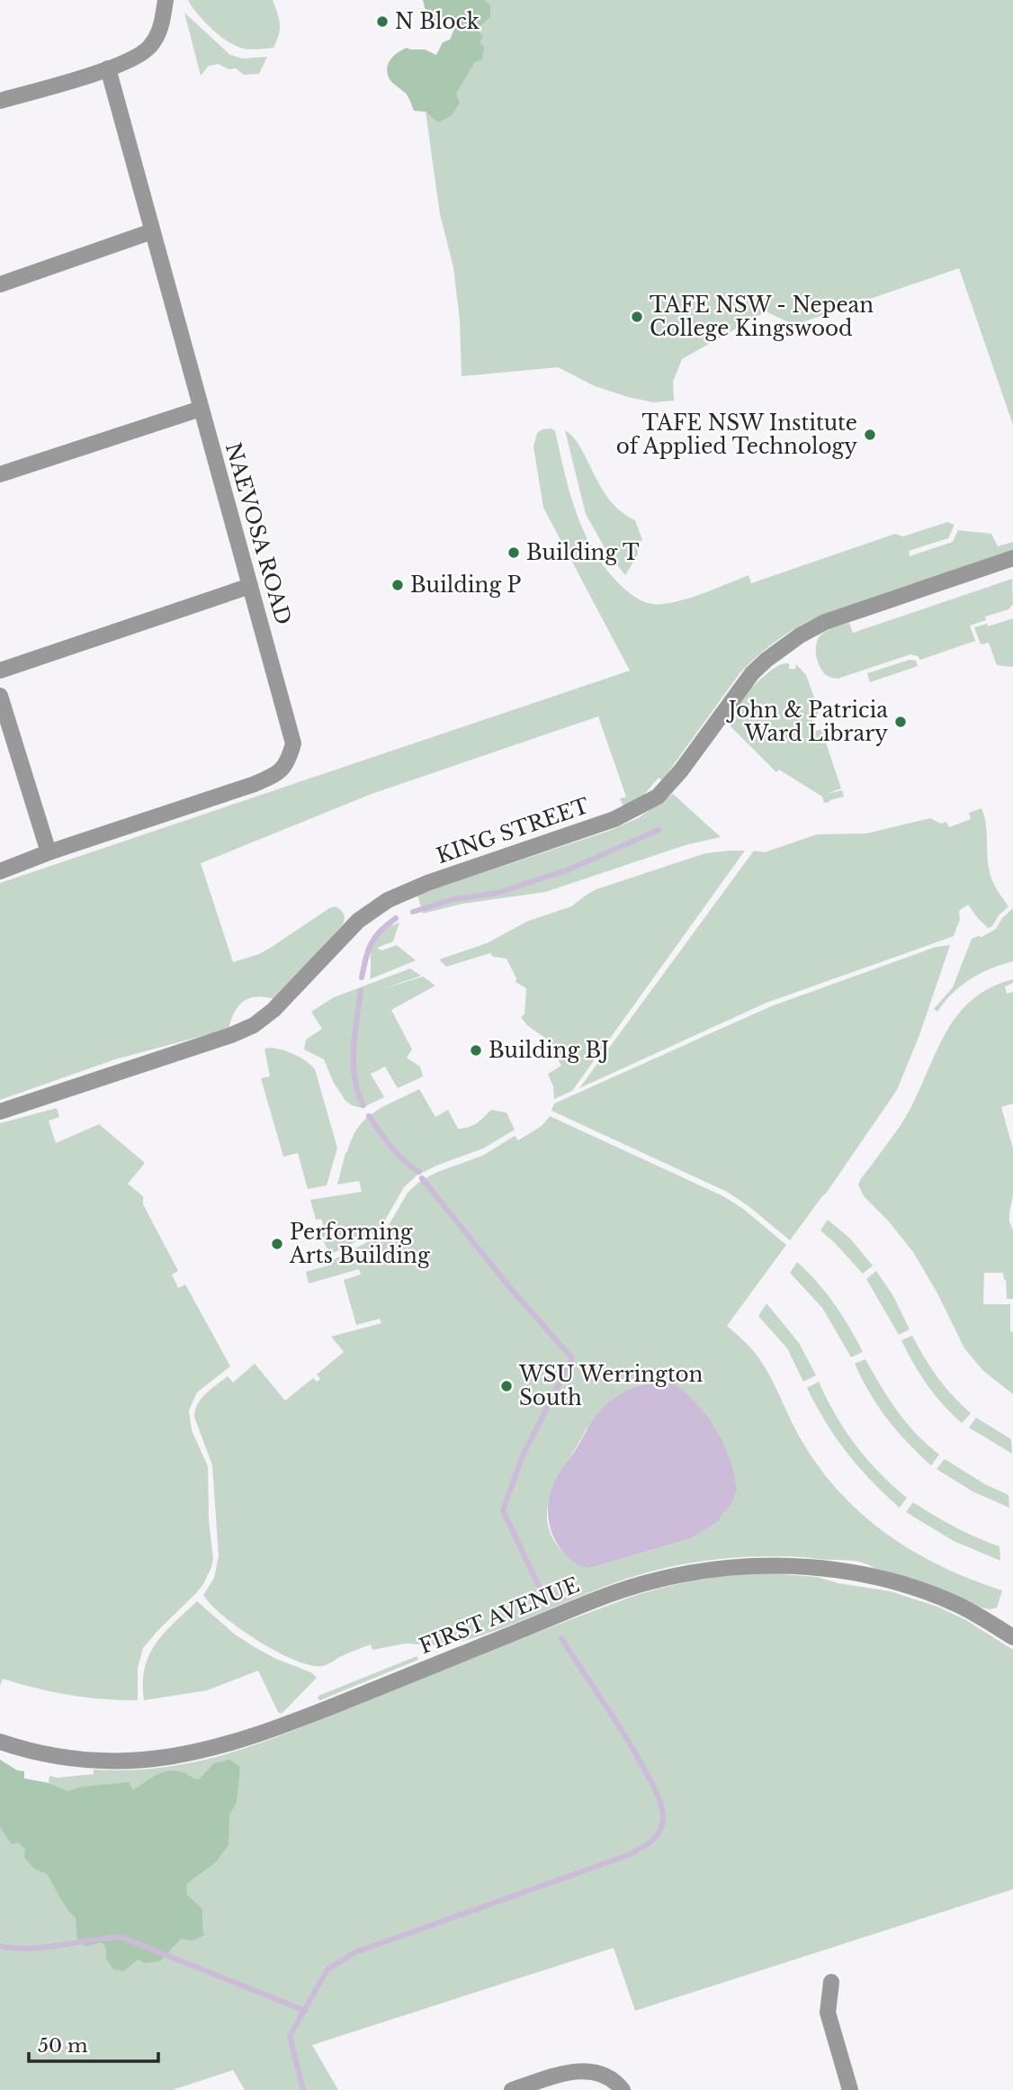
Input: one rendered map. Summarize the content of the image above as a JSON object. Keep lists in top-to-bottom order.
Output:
{
  "streets": {
    "street": ["NAEVOSA ROAD", "KING STREET", "FIRST AVENUE"]
  },
  "places": [
    "N Block",
    "TAFE NSW - Nepean College Kingswood",
    "TAFE NSW Institute of Applied Technology",
    "Building T",
    "Building P",
    "John & Patricia Ward Library",
    "Building BJ",
    "Performing Arts Building",
    "WSU Werrington South"
  ],
  "scale_bar": "50 m"
}
